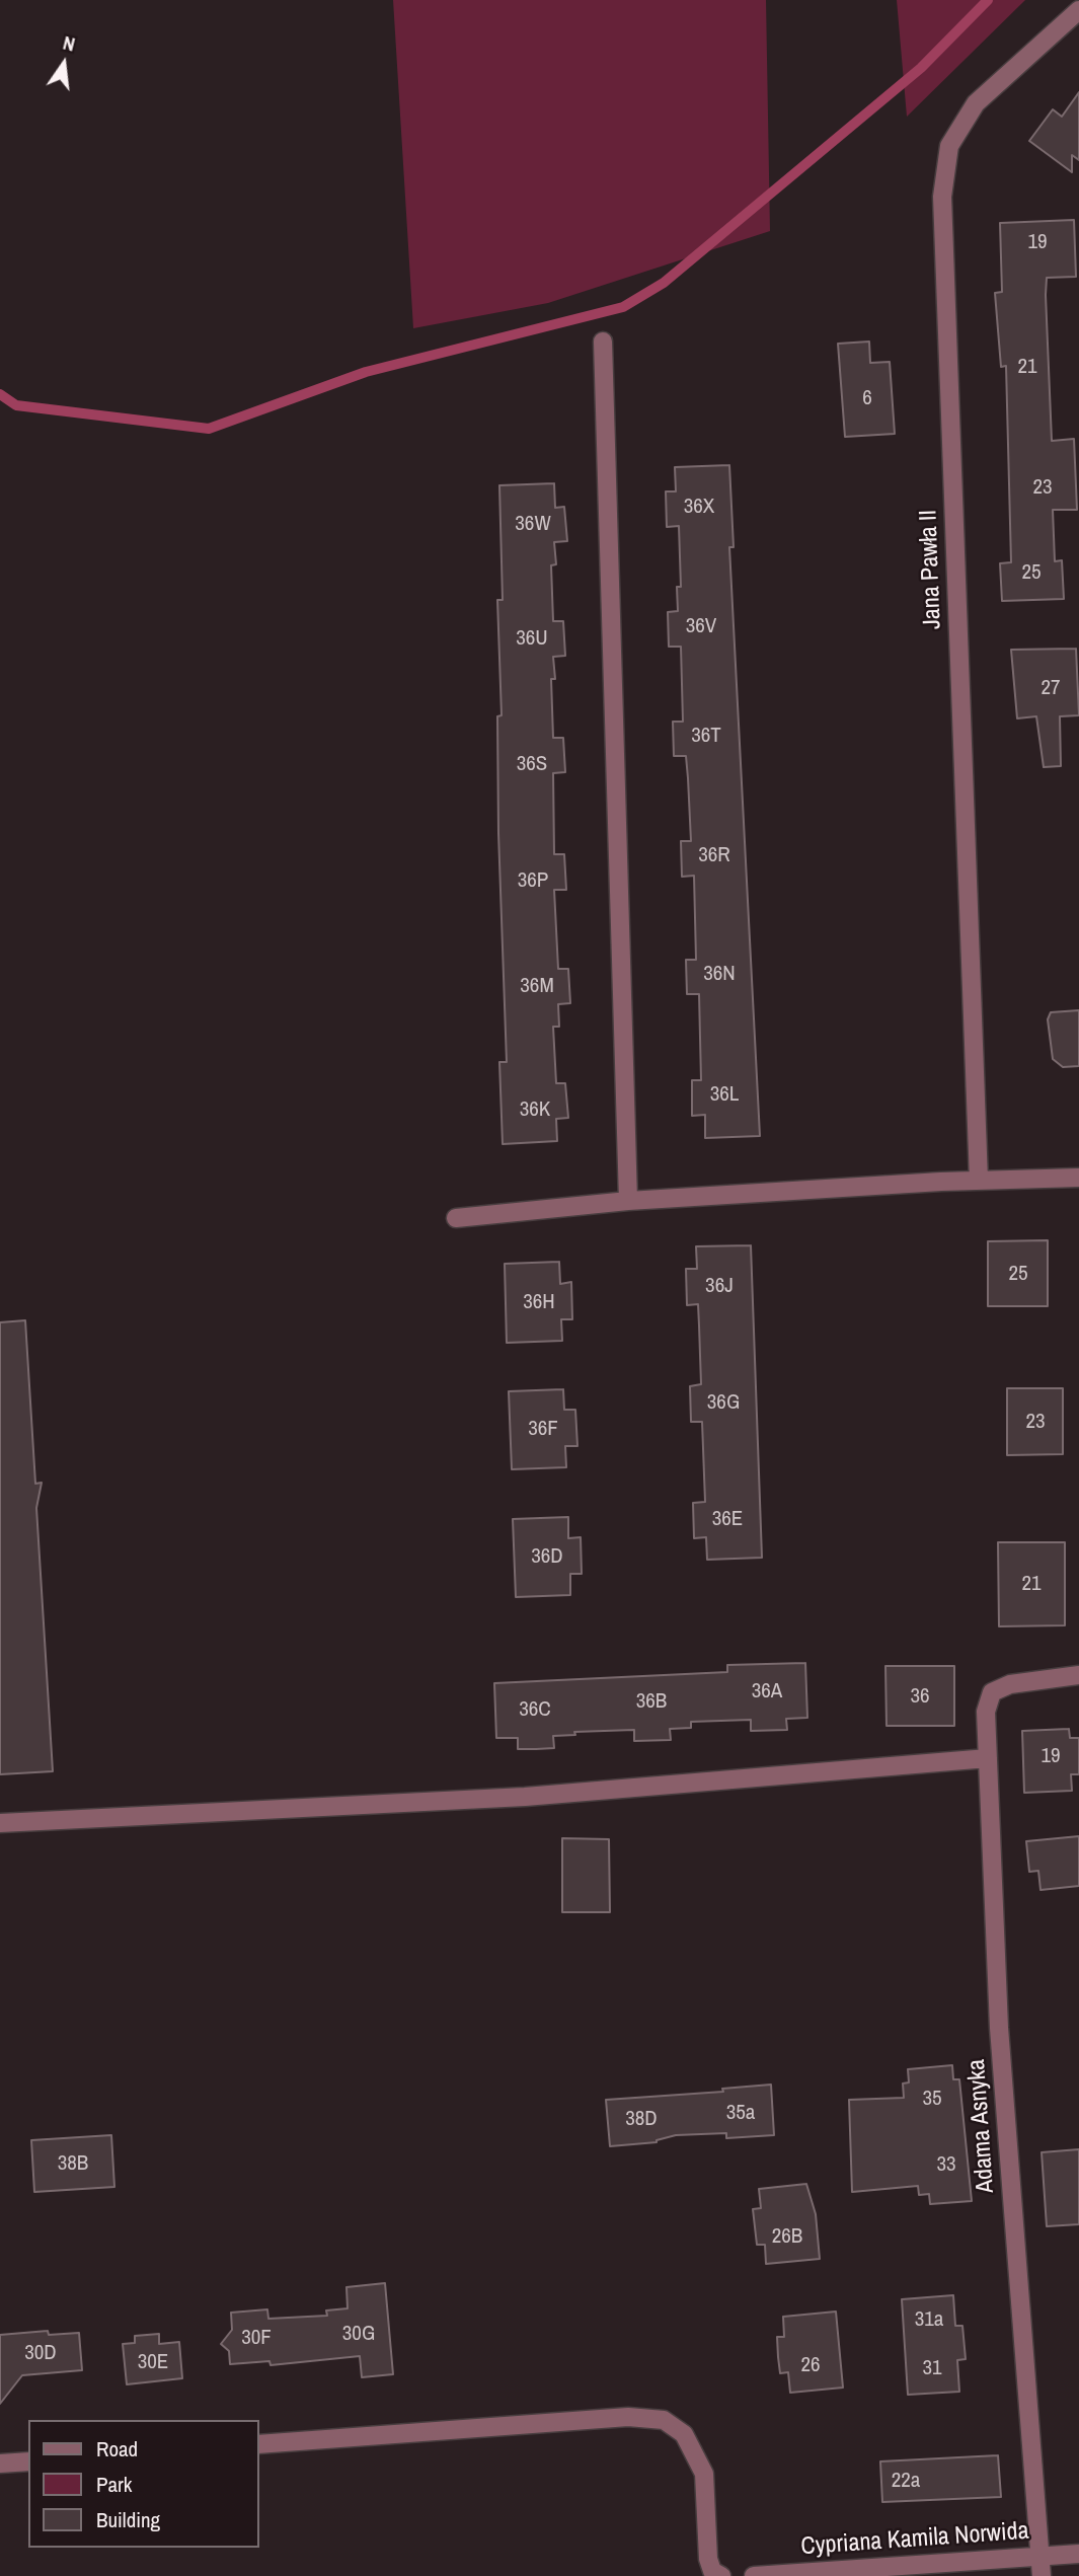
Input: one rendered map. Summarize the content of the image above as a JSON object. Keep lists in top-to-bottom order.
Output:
{
  "streets": {
    "street": ["Jana Pawła II", "Adama Asnyka", "Cypriana Kamila Norwida"]
  },
  "crossings": [
    ["Adama Asnyka", "Cypriana Kamila Norwida"]
  ],
  "house_numbers": [
    "19",
    "21",
    "6",
    "23",
    "36X",
    "36W",
    "25",
    "36V",
    "36U",
    "27",
    "36T",
    "36S",
    "36R",
    "36P",
    "36N",
    "36M",
    "36L",
    "36K",
    "25",
    "36J",
    "36H",
    "36G",
    "23",
    "36F",
    "36E",
    "36D",
    "21",
    "36A",
    "36",
    "36B",
    "36C",
    "19",
    "35",
    "35a",
    "38D",
    "38B",
    "33",
    "26B",
    "31a",
    "30G",
    "30F",
    "30D",
    "30E",
    "26",
    "31",
    "22a"
  ],
  "legend": ["Road", "Park", "Building"],
  "north": "top"
}
